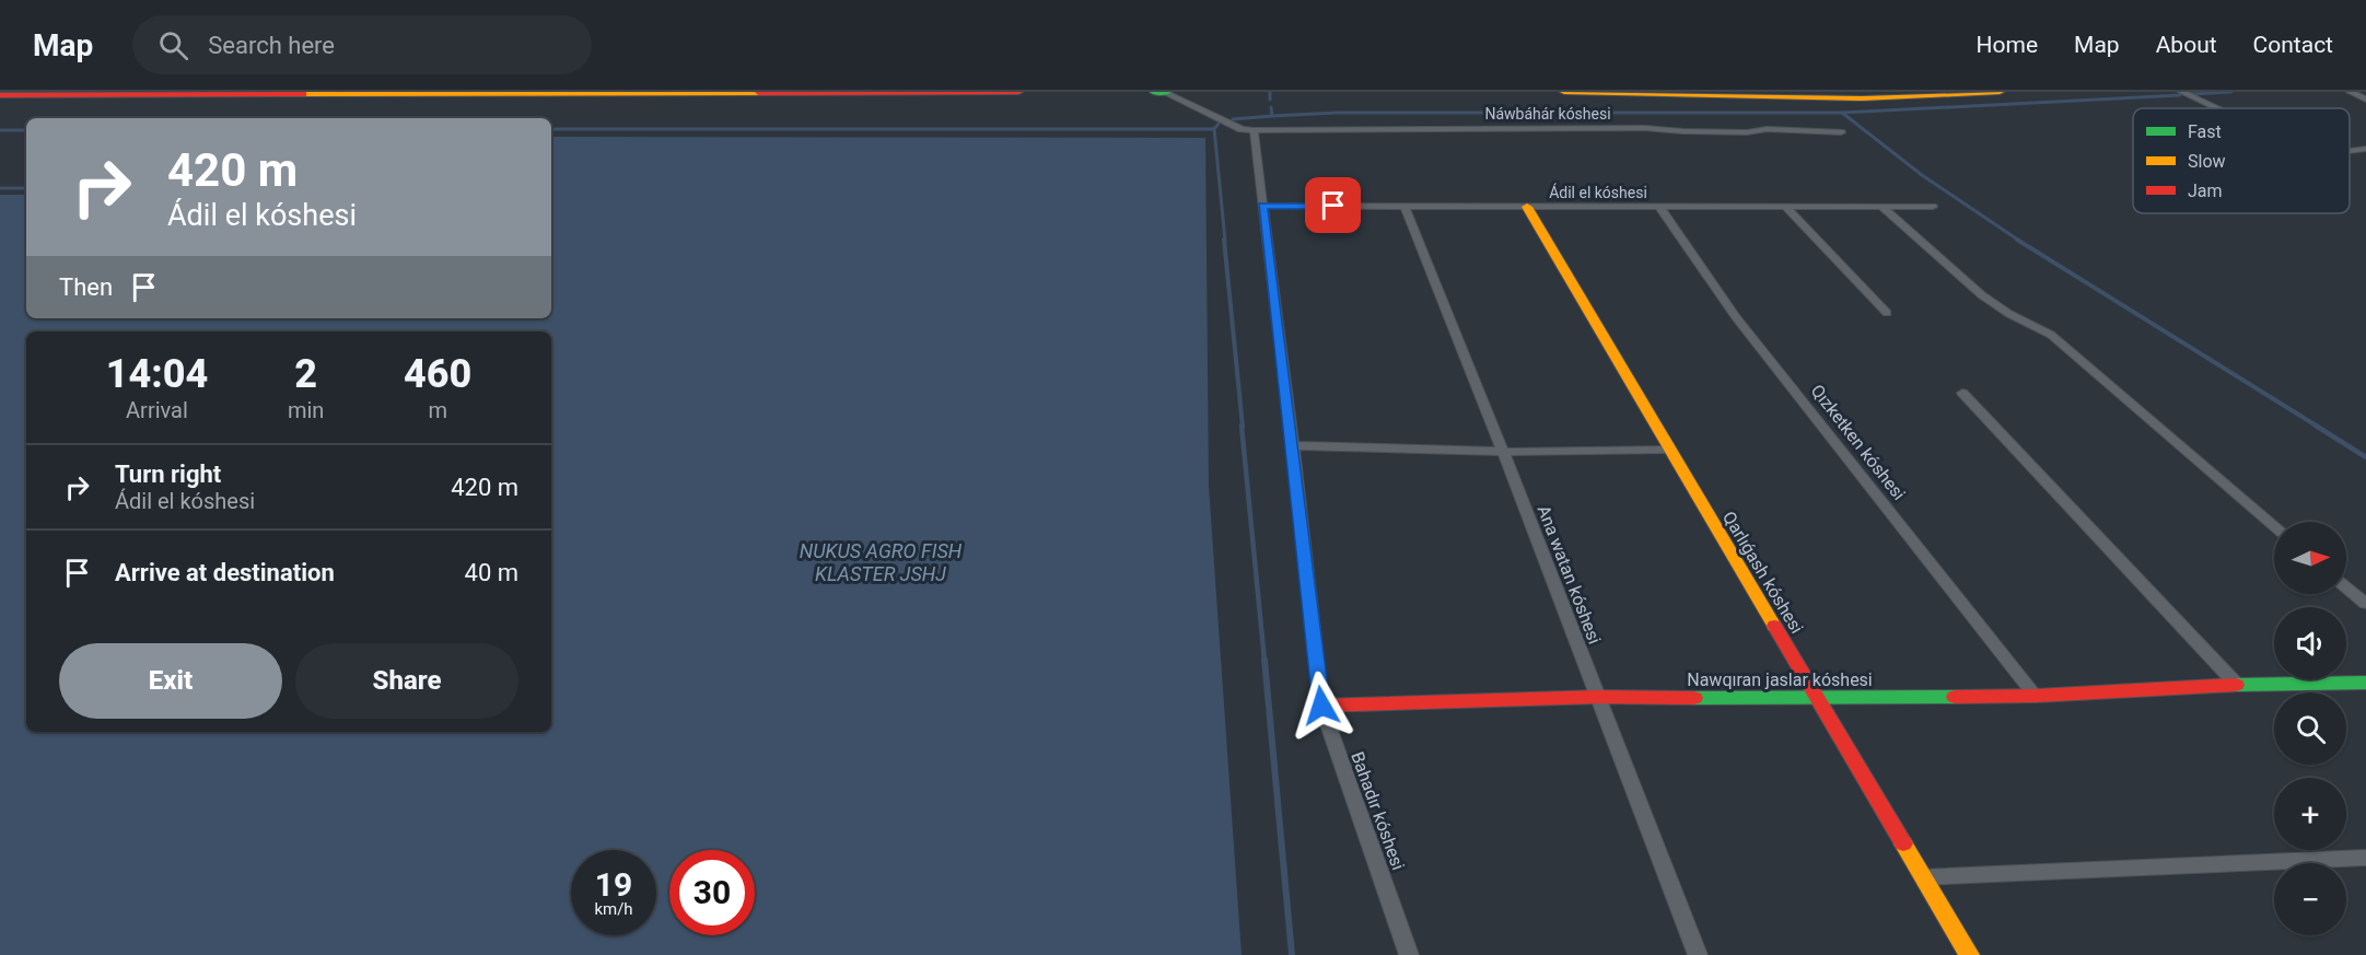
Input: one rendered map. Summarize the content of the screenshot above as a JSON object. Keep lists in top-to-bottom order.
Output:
{
  "streets": {
    "main road": ["Qarlıǵash kóshesi", "Nawqıran jaslar kóshesi"],
    "street": [
      "Náwbáhár kóshesi",
      "Ádil el kóshesi",
      "Qızketken kóshesi",
      "Ana watan kóshesi",
      "Bahadır kóshesi"
    ]
  },
  "crossings": [
    ["Náwbáhár kóshesi", "Bahadır kóshesi"],
    ["Ádil el kóshesi", "Qızketken kóshesi"],
    ["Ádil el kóshesi", "Qarlıǵash kóshesi"],
    ["Ádil el kóshesi", "Ana watan kóshesi"],
    ["Ádil el kóshesi", "Bahadır kóshesi"],
    ["Qızketken kóshesi", "Nawqıran jaslar kóshesi"],
    ["Qarlıǵash kóshesi", "Nawqıran jaslar kóshesi"],
    ["Ana watan kóshesi", "Nawqıran jaslar kóshesi"],
    ["Nawqıran jaslar kóshesi", "Bahadır kóshesi"]
  ],
  "water": ["NUKUS AGRO FISH KLASTER JSHJ"],
  "legend": ["Fast", "Slow", "Jam"],
  "north": "right",
  "page": {
    "header": "Map",
    "search": "Search here",
    "nav": [
      "Home",
      "Map",
      "About",
      "Contact"
    ],
    "turn": ["420 m", "Ádil el kóshesi"],
    "then": "Then",
    "eta": [
      "14:04",
      "Arrival",
      "2",
      "min",
      "460",
      "m"
    ],
    "list": [
      {
        "name": "Turn right",
        "note": "Ádil el kóshesi",
        "value": "420 m"
      },
      {
        "name": "Arrive at destination",
        "value": "40 m"
      }
    ],
    "map_buttons": ["+", "−"],
    "buttons": ["Exit", "Share"],
    "speed": "19 km/h",
    "limit": "30"
  }
}
